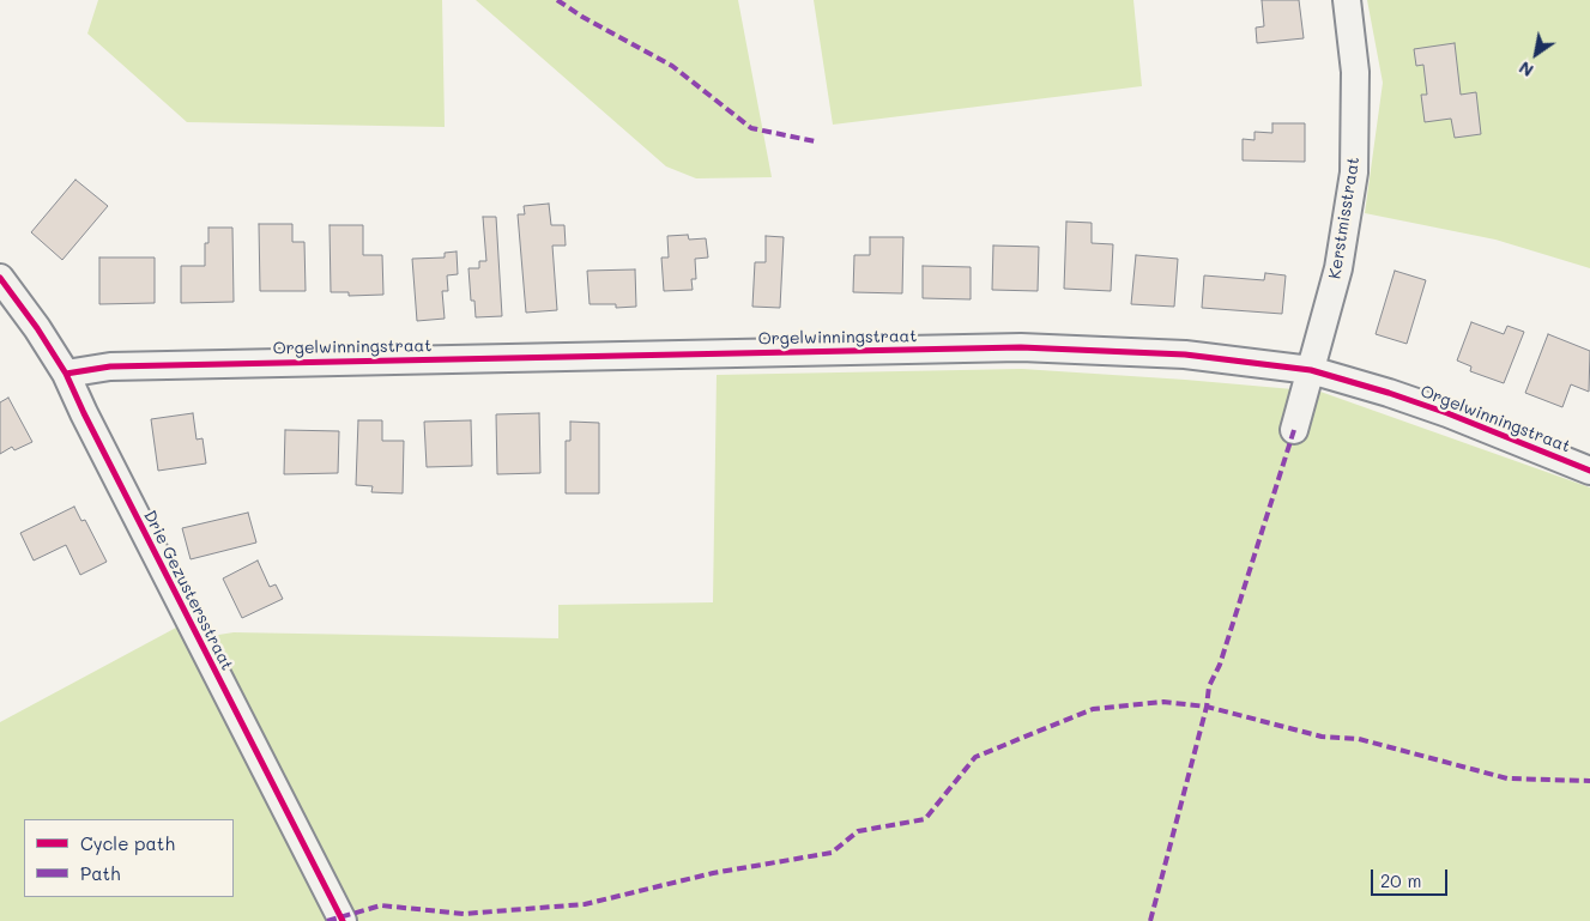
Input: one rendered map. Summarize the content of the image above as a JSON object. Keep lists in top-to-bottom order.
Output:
{
  "streets": {
    "street": ["Kerstmisstraat", "Orgelwinningstraat", "Drie Gezustersstraat"]
  },
  "crossings": [
    ["Kerstmisstraat", "Orgelwinningstraat"],
    ["Orgelwinningstraat", "Drie Gezustersstraat"]
  ],
  "legend": ["Cycle path", "Path"],
  "scale_bar": "20 m",
  "north": "bottom left"
}
